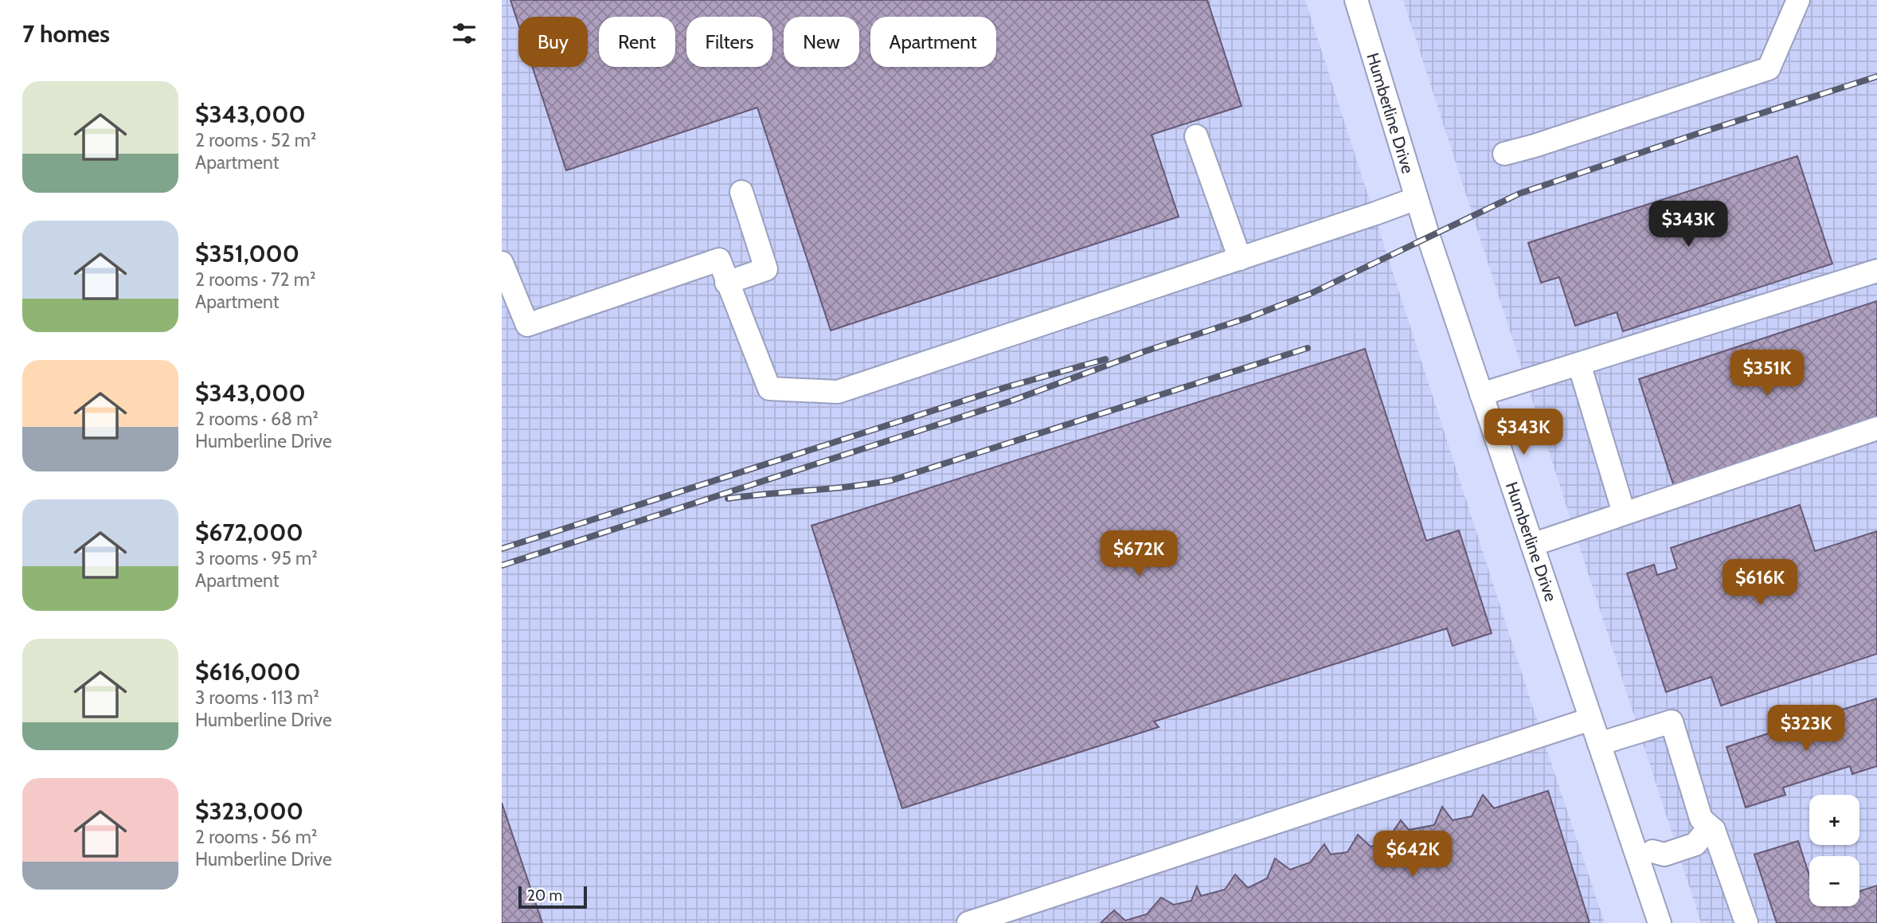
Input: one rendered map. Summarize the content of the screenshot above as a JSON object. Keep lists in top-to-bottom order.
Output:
{
  "streets": {
    "street": ["Humberline Drive"]
  },
  "scale_bar": "20 m",
  "page": {
    "heading": "7 homes",
    "chip": [
      "Buy",
      "Rent",
      "Filters",
      "New",
      "Apartment"
    ],
    "list": [
      {
        "name": "$343,000",
        "note": "2 rooms · 52 m² · Apartment"
      },
      {
        "name": "$351,000",
        "note": "2 rooms · 72 m² · Apartment"
      },
      {
        "name": "$343,000",
        "note": "2 rooms · 68 m² · Humberline Drive"
      },
      {
        "name": "$672,000",
        "note": "3 rooms · 95 m² · Apartment"
      },
      {
        "name": "$616,000",
        "note": "3 rooms · 113 m² · Humberline Drive"
      },
      {
        "name": "$323,000",
        "note": "2 rooms · 56 m² · Humberline Drive"
      }
    ],
    "price": [
      "$343K",
      "$351K",
      "$343K",
      "$672K",
      "$616K",
      "$323K",
      "$642K"
    ],
    "map_buttons": ["+", "−"],
    "scale": "20 m"
  }
}
